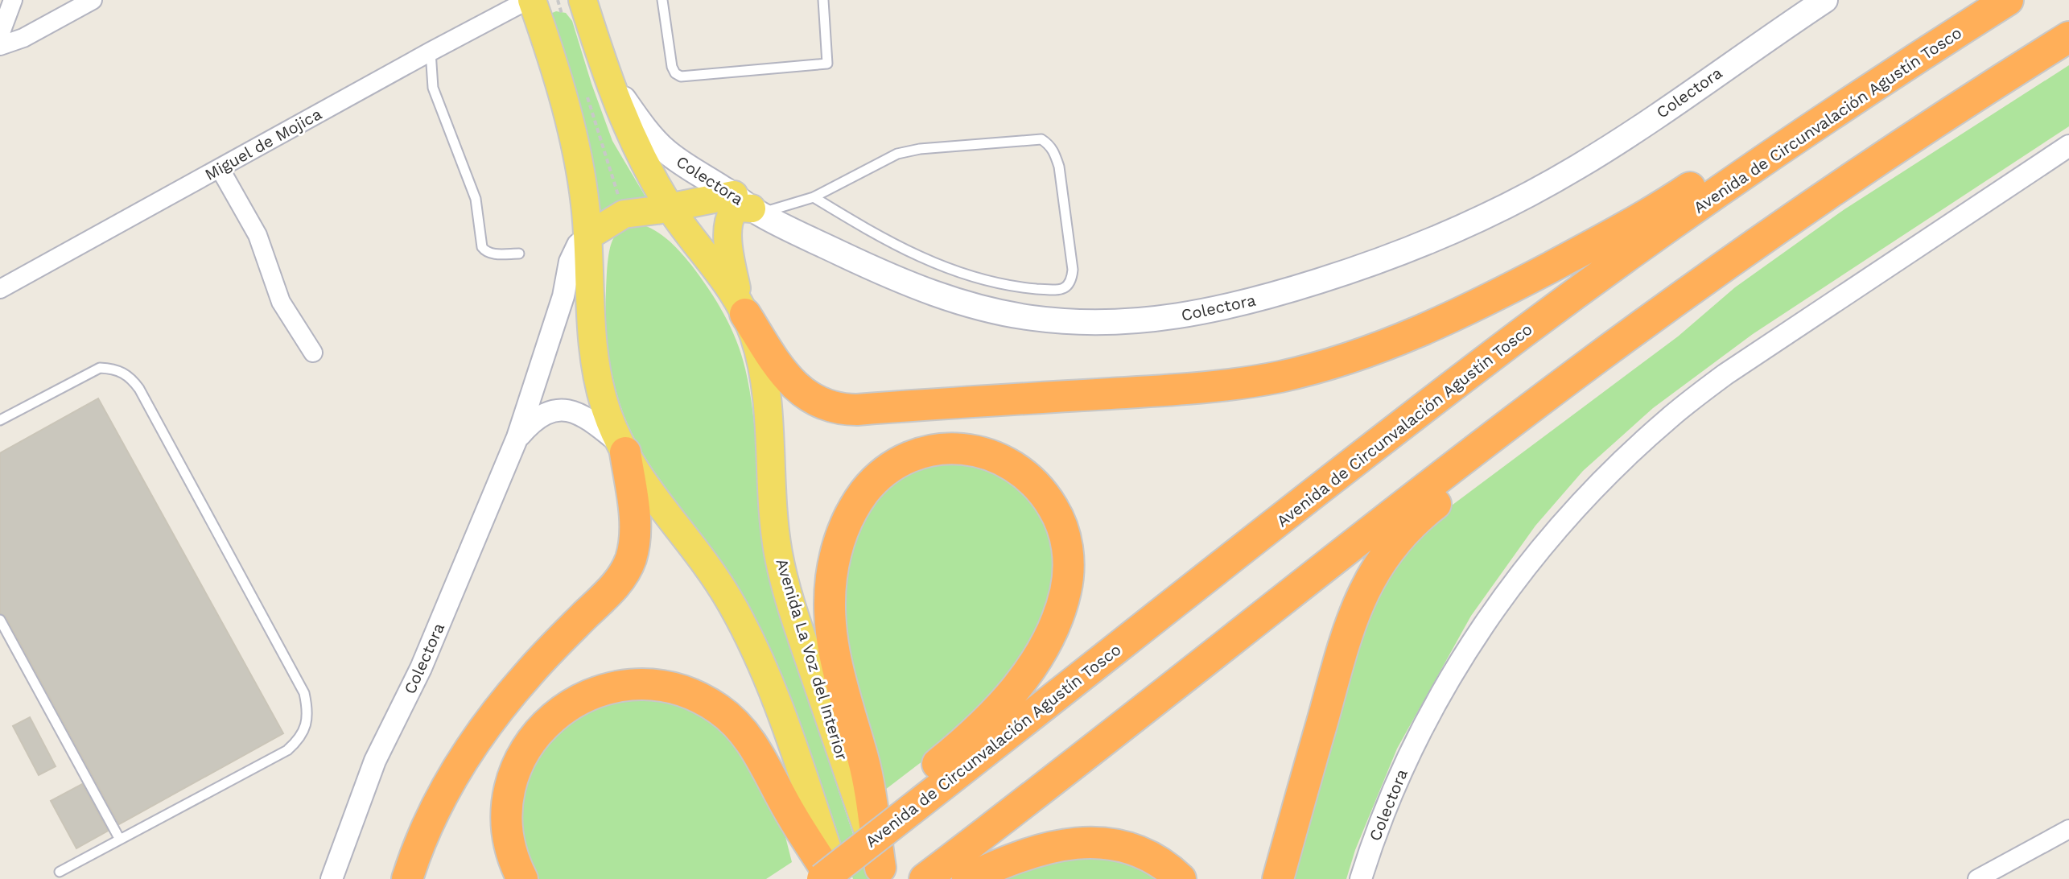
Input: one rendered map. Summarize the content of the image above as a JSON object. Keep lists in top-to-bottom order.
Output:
{
  "streets": {
    "highway": ["Avenida de Circunvalación Agustín Tosco"],
    "main road": ["Colectora", "Avenida La Voz del Interior"],
    "street": ["Miguel de Mojica"]
  },
  "crossings": [
    ["Avenida de Circunvalación Agustín Tosco", "Avenida La Voz del Interior"]
  ]
}
